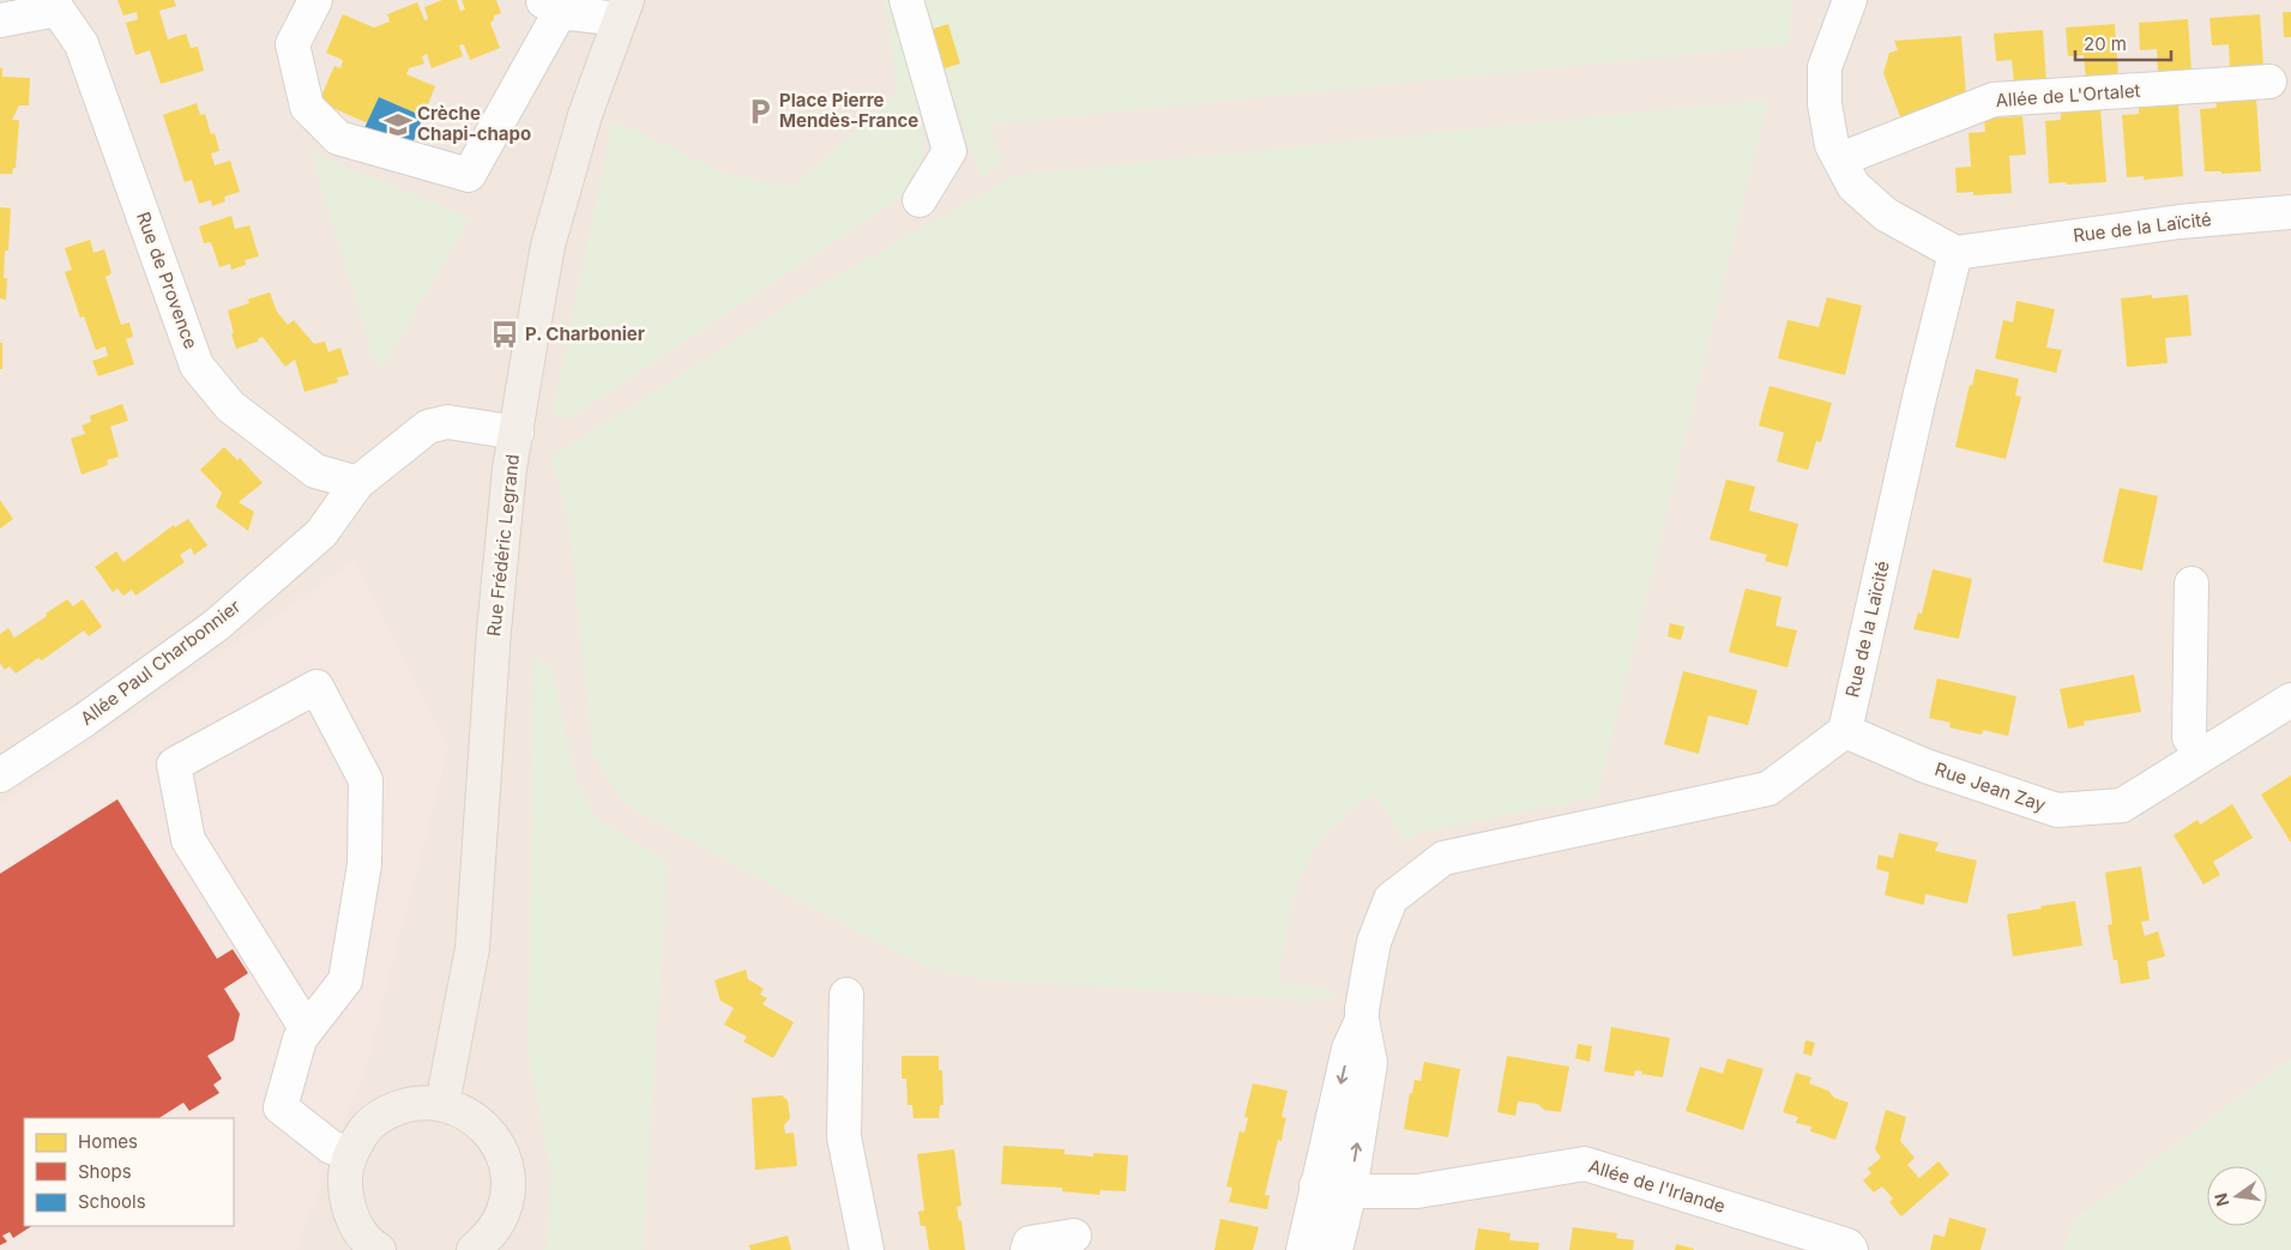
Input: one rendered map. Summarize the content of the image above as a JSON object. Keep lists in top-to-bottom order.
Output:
{
  "streets": {
    "main road": ["Rue Frédéric Legrand"],
    "street": [
      "Allée de L'Ortalet",
      "Rue de la Laïcité",
      "Rue de Provence",
      "Allée Paul Charbonnier",
      "Rue Jean Zay",
      "Allée de l'Irlande"
    ]
  },
  "crossings": [
    ["Rue de la Laïcité", "Rue Jean Zay"],
    ["Rue de Provence", "Allée Paul Charbonnier"],
    ["Rue Frédéric Legrand", "Allée Paul Charbonnier"]
  ],
  "places": {
    "parking": ["Place Pierre Mendès-France"],
    "school or university": ["Crèche Chapi-chapo"],
    "bus stop": ["P. Charbonier"]
  },
  "legend": ["Homes", "Shops", "Schools"],
  "scale_bar": "20 m",
  "north": "left"
}
